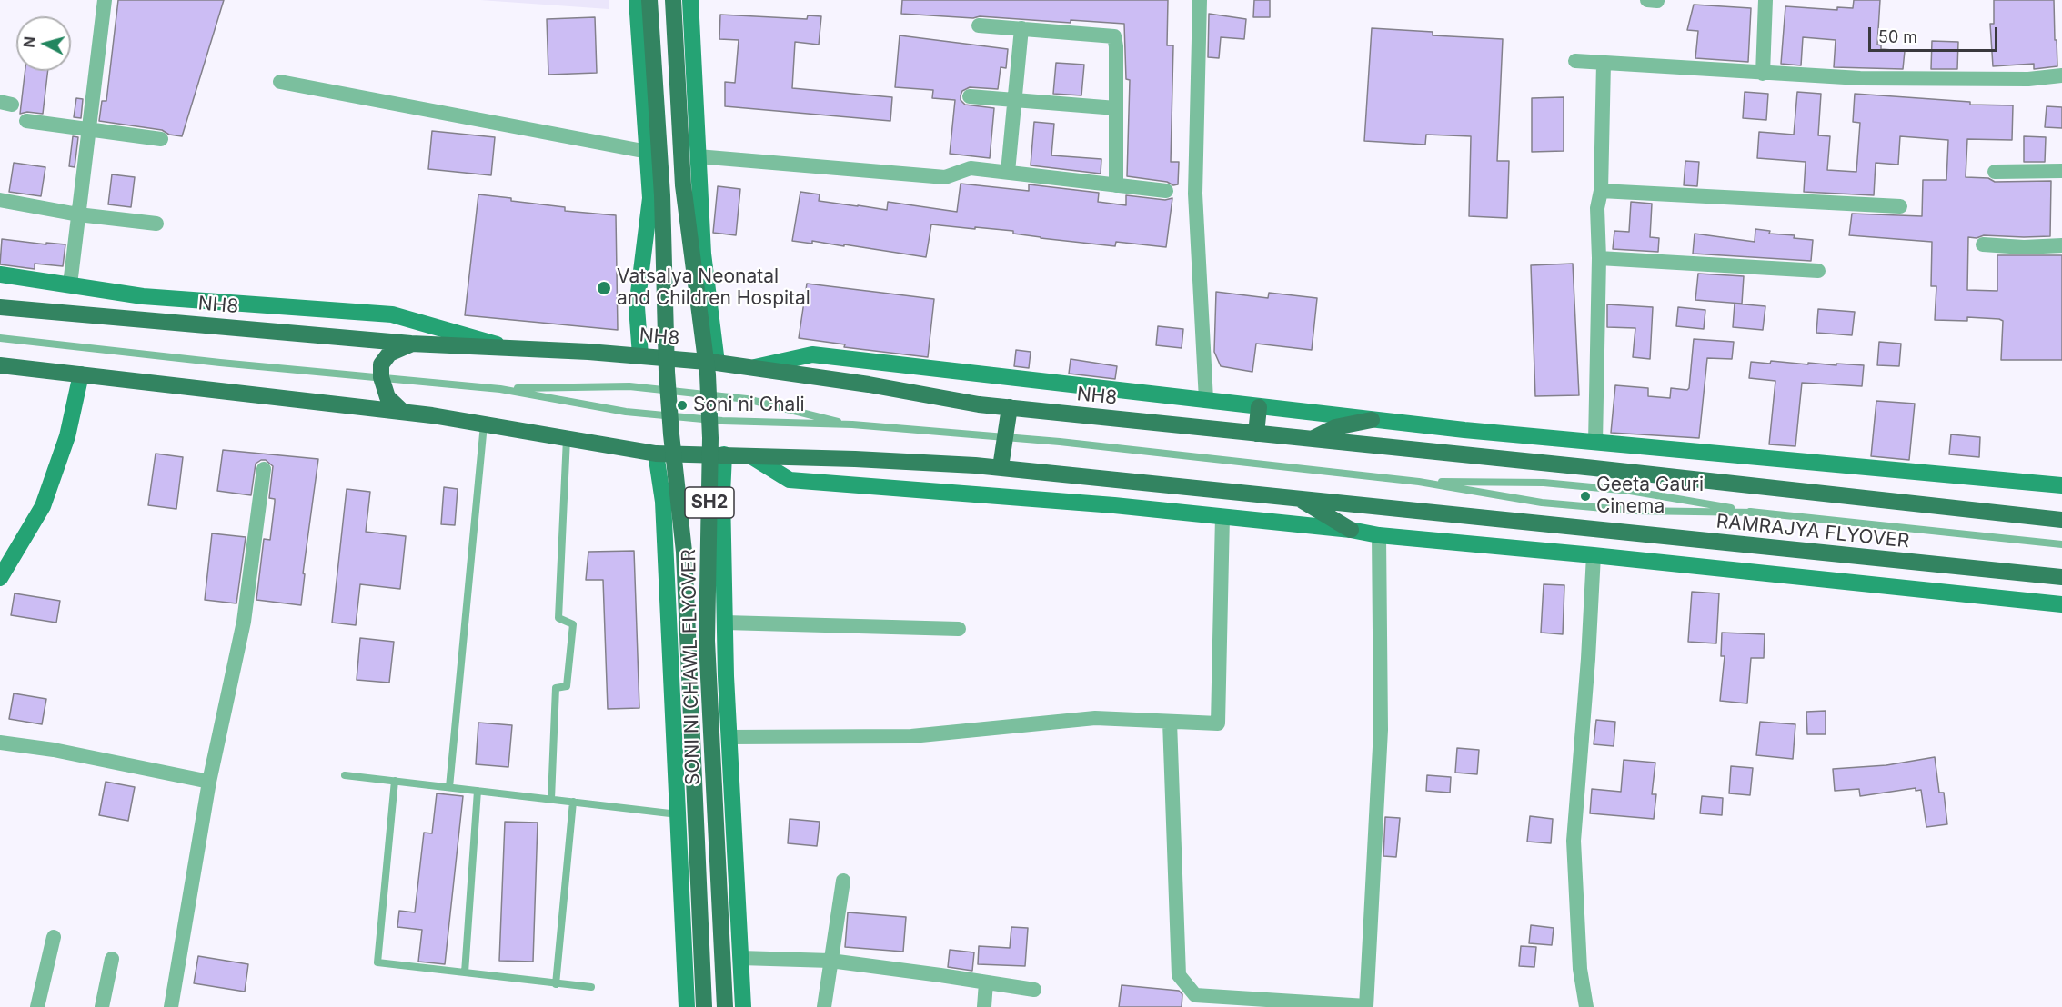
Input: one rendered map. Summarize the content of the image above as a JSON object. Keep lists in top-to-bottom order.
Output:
{
  "streets": {
    "main road": [
      "NH8",
      "SH2",
      "RAMRAJYA FLYOVER",
      "SONI NI CHAWL FLYOVER"
    ]
  },
  "crossings": [
    ["NH8", "RAMRAJYA FLYOVER"]
  ],
  "places": ["Vatsalya Neonatal and Children Hospital", "Soni ni Chali", "Geeta Gauri Cinema"],
  "scale_bar": "50 m",
  "north": "left"
}
